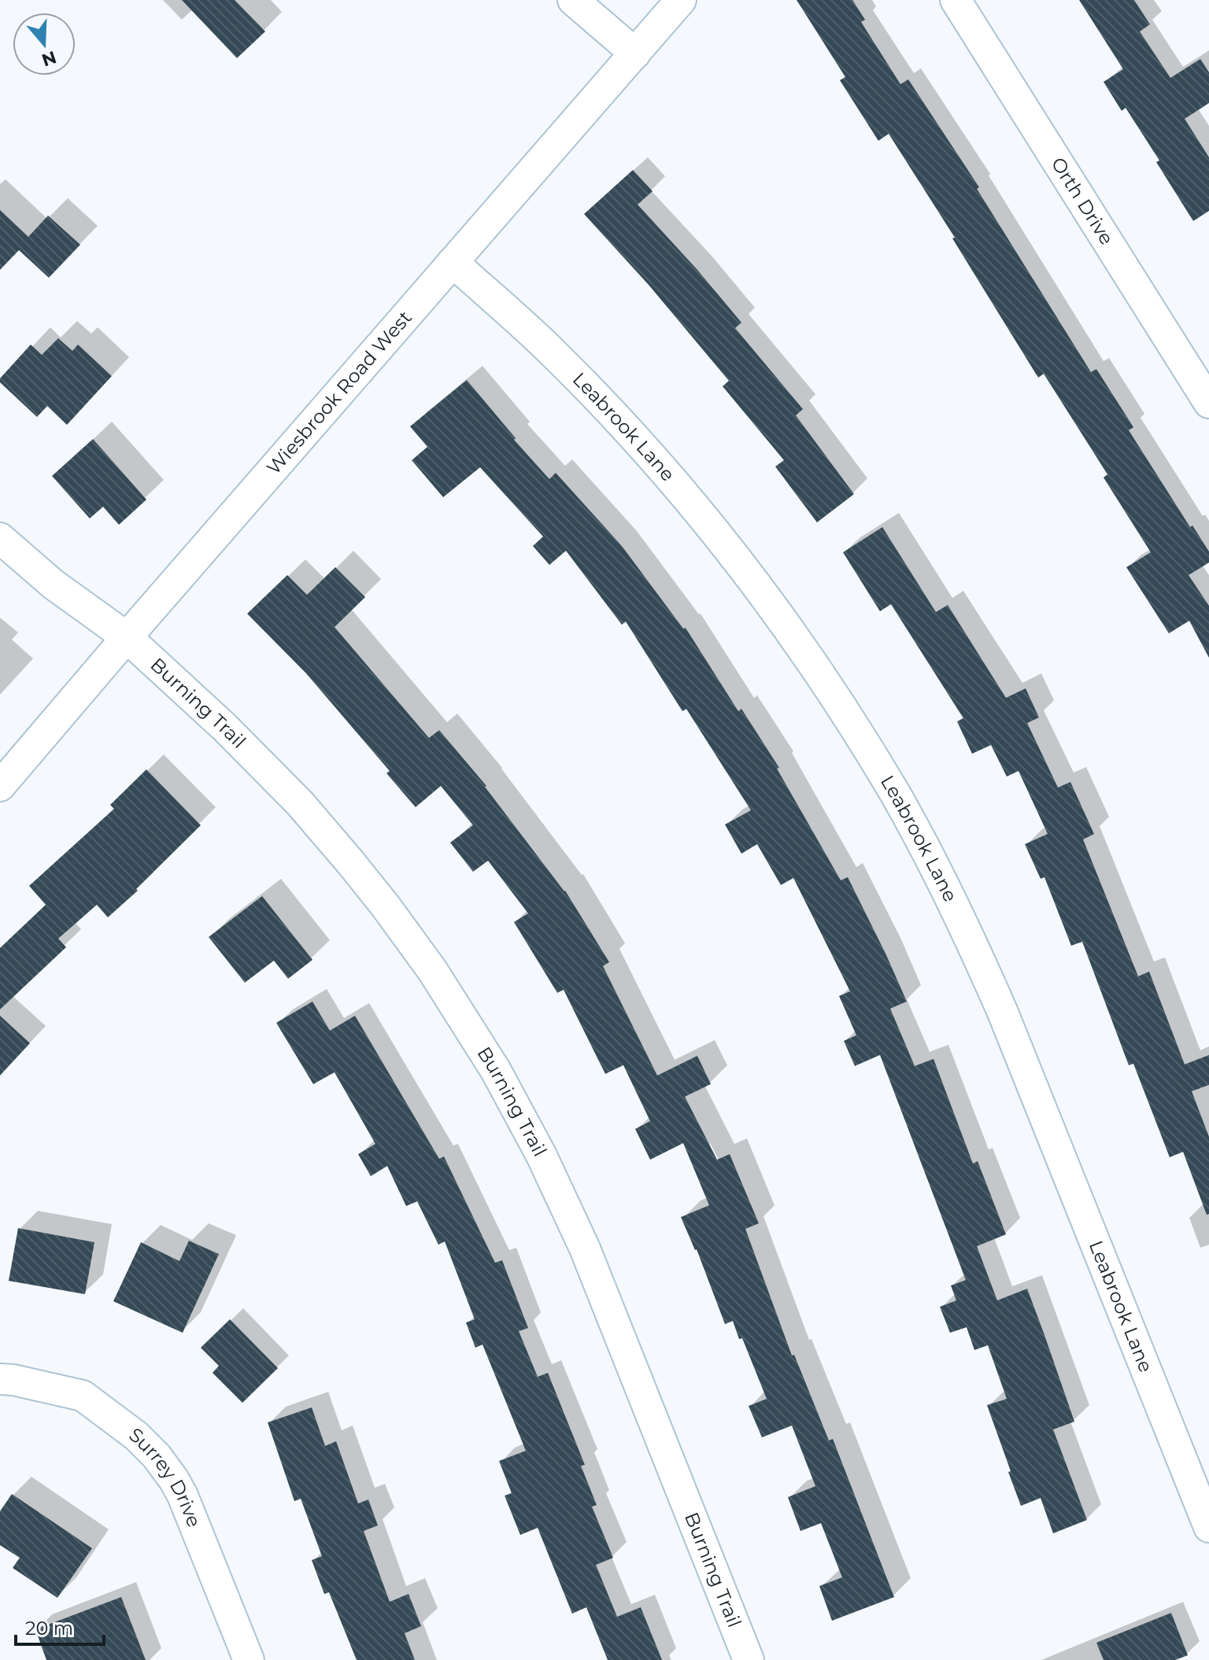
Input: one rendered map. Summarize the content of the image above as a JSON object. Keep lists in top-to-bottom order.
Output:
{
  "streets": {
    "street": [
      "Orth Drive",
      "Wiesbrook Road West",
      "Leabrook Lane",
      "Burning Trail",
      "Surrey Drive"
    ]
  },
  "crossings": [
    ["Wiesbrook Road West", "Leabrook Lane"],
    ["Wiesbrook Road West", "Burning Trail"]
  ],
  "scale_bar": "20 m",
  "north": "bottom"
}
